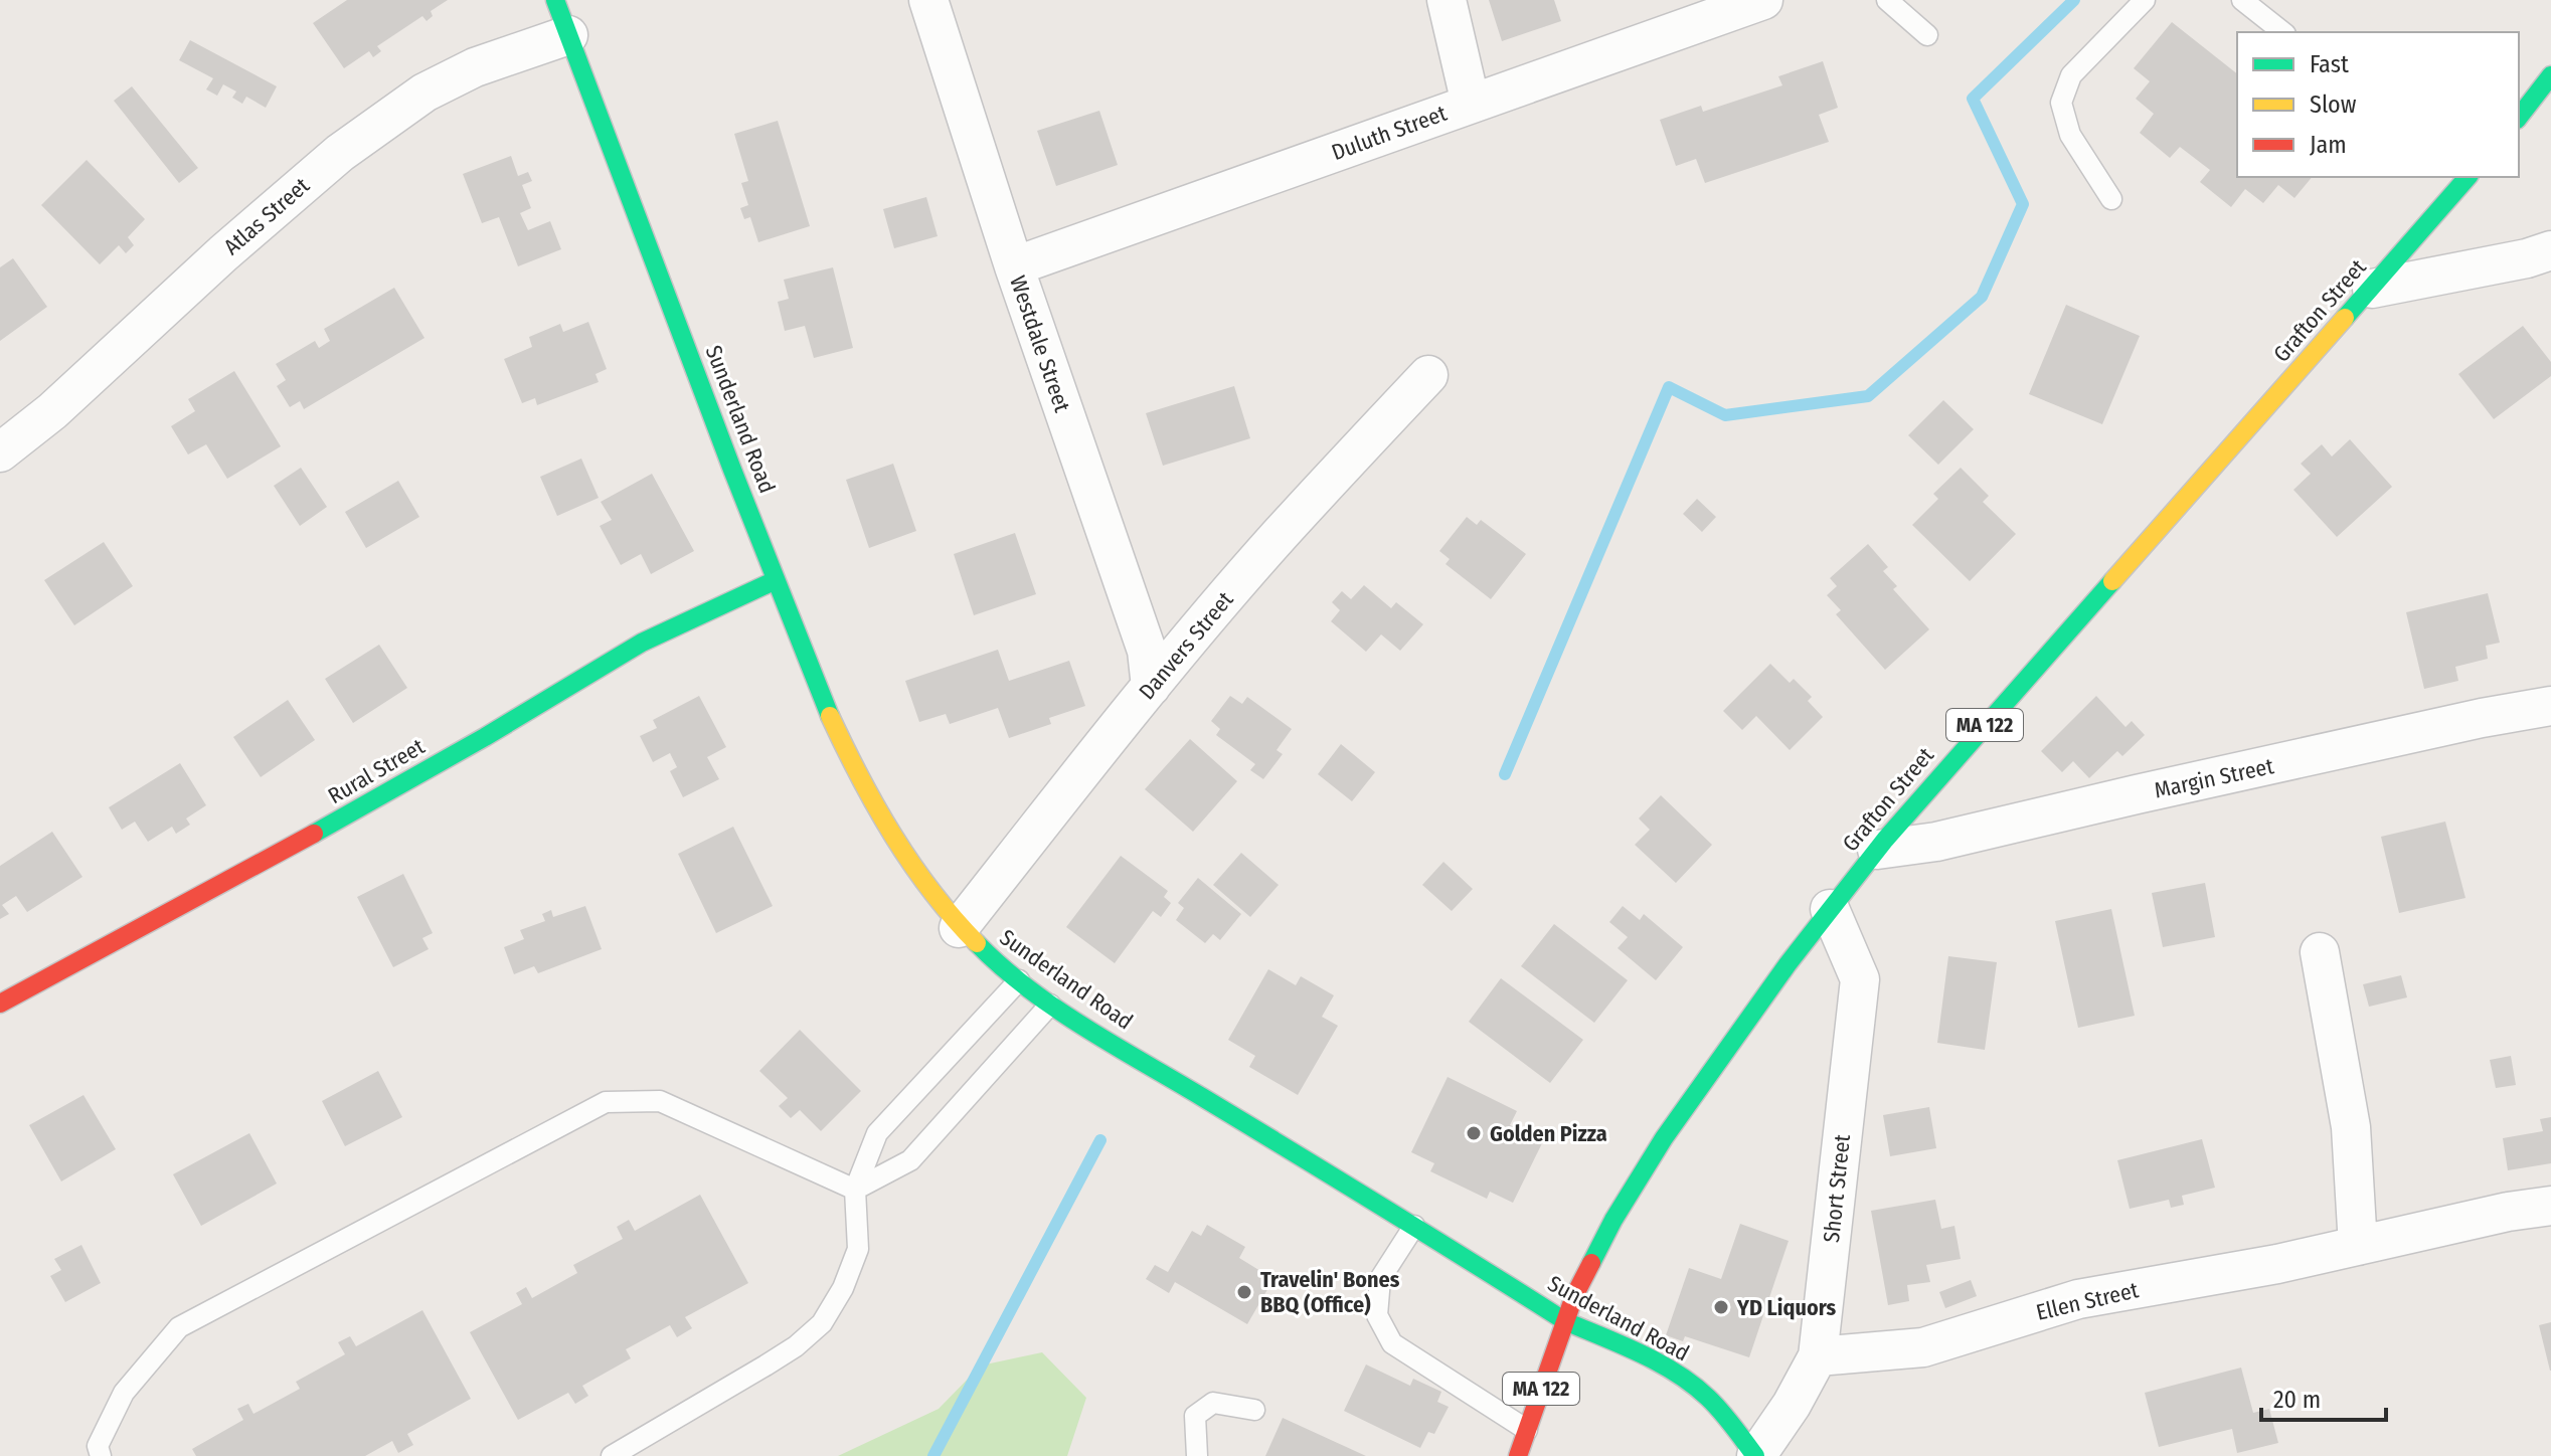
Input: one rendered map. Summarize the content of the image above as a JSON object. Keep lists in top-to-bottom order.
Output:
{
  "streets": {
    "main road": [
      "Grafton Street",
      "Sunderland Road",
      "MA 122",
      "Rural Street"
    ],
    "street": [
      "Duluth Street",
      "Atlas Street",
      "Westdale Street",
      "Danvers Street",
      "Margin Street",
      "Short Street",
      "Ellen Street"
    ]
  },
  "crossings": [
    ["Duluth Street", "Westdale Street"],
    ["Atlas Street", "Sunderland Road"],
    ["Grafton Street", "Sunderland Road"],
    ["Grafton Street", "Margin Street"],
    ["Grafton Street", "Short Street"],
    ["Westdale Street", "Danvers Street"],
    ["Sunderland Road", "Danvers Street"],
    ["Sunderland Road", "Rural Street"],
    ["Sunderland Road", "Short Street"],
    ["Short Street", "Ellen Street"]
  ],
  "places": ["Golden Pizza", "Travelin' Bones BBQ (Office)", "YD Liquors"],
  "legend": ["Fast", "Slow", "Jam"],
  "scale_bar": "20 m"
}
